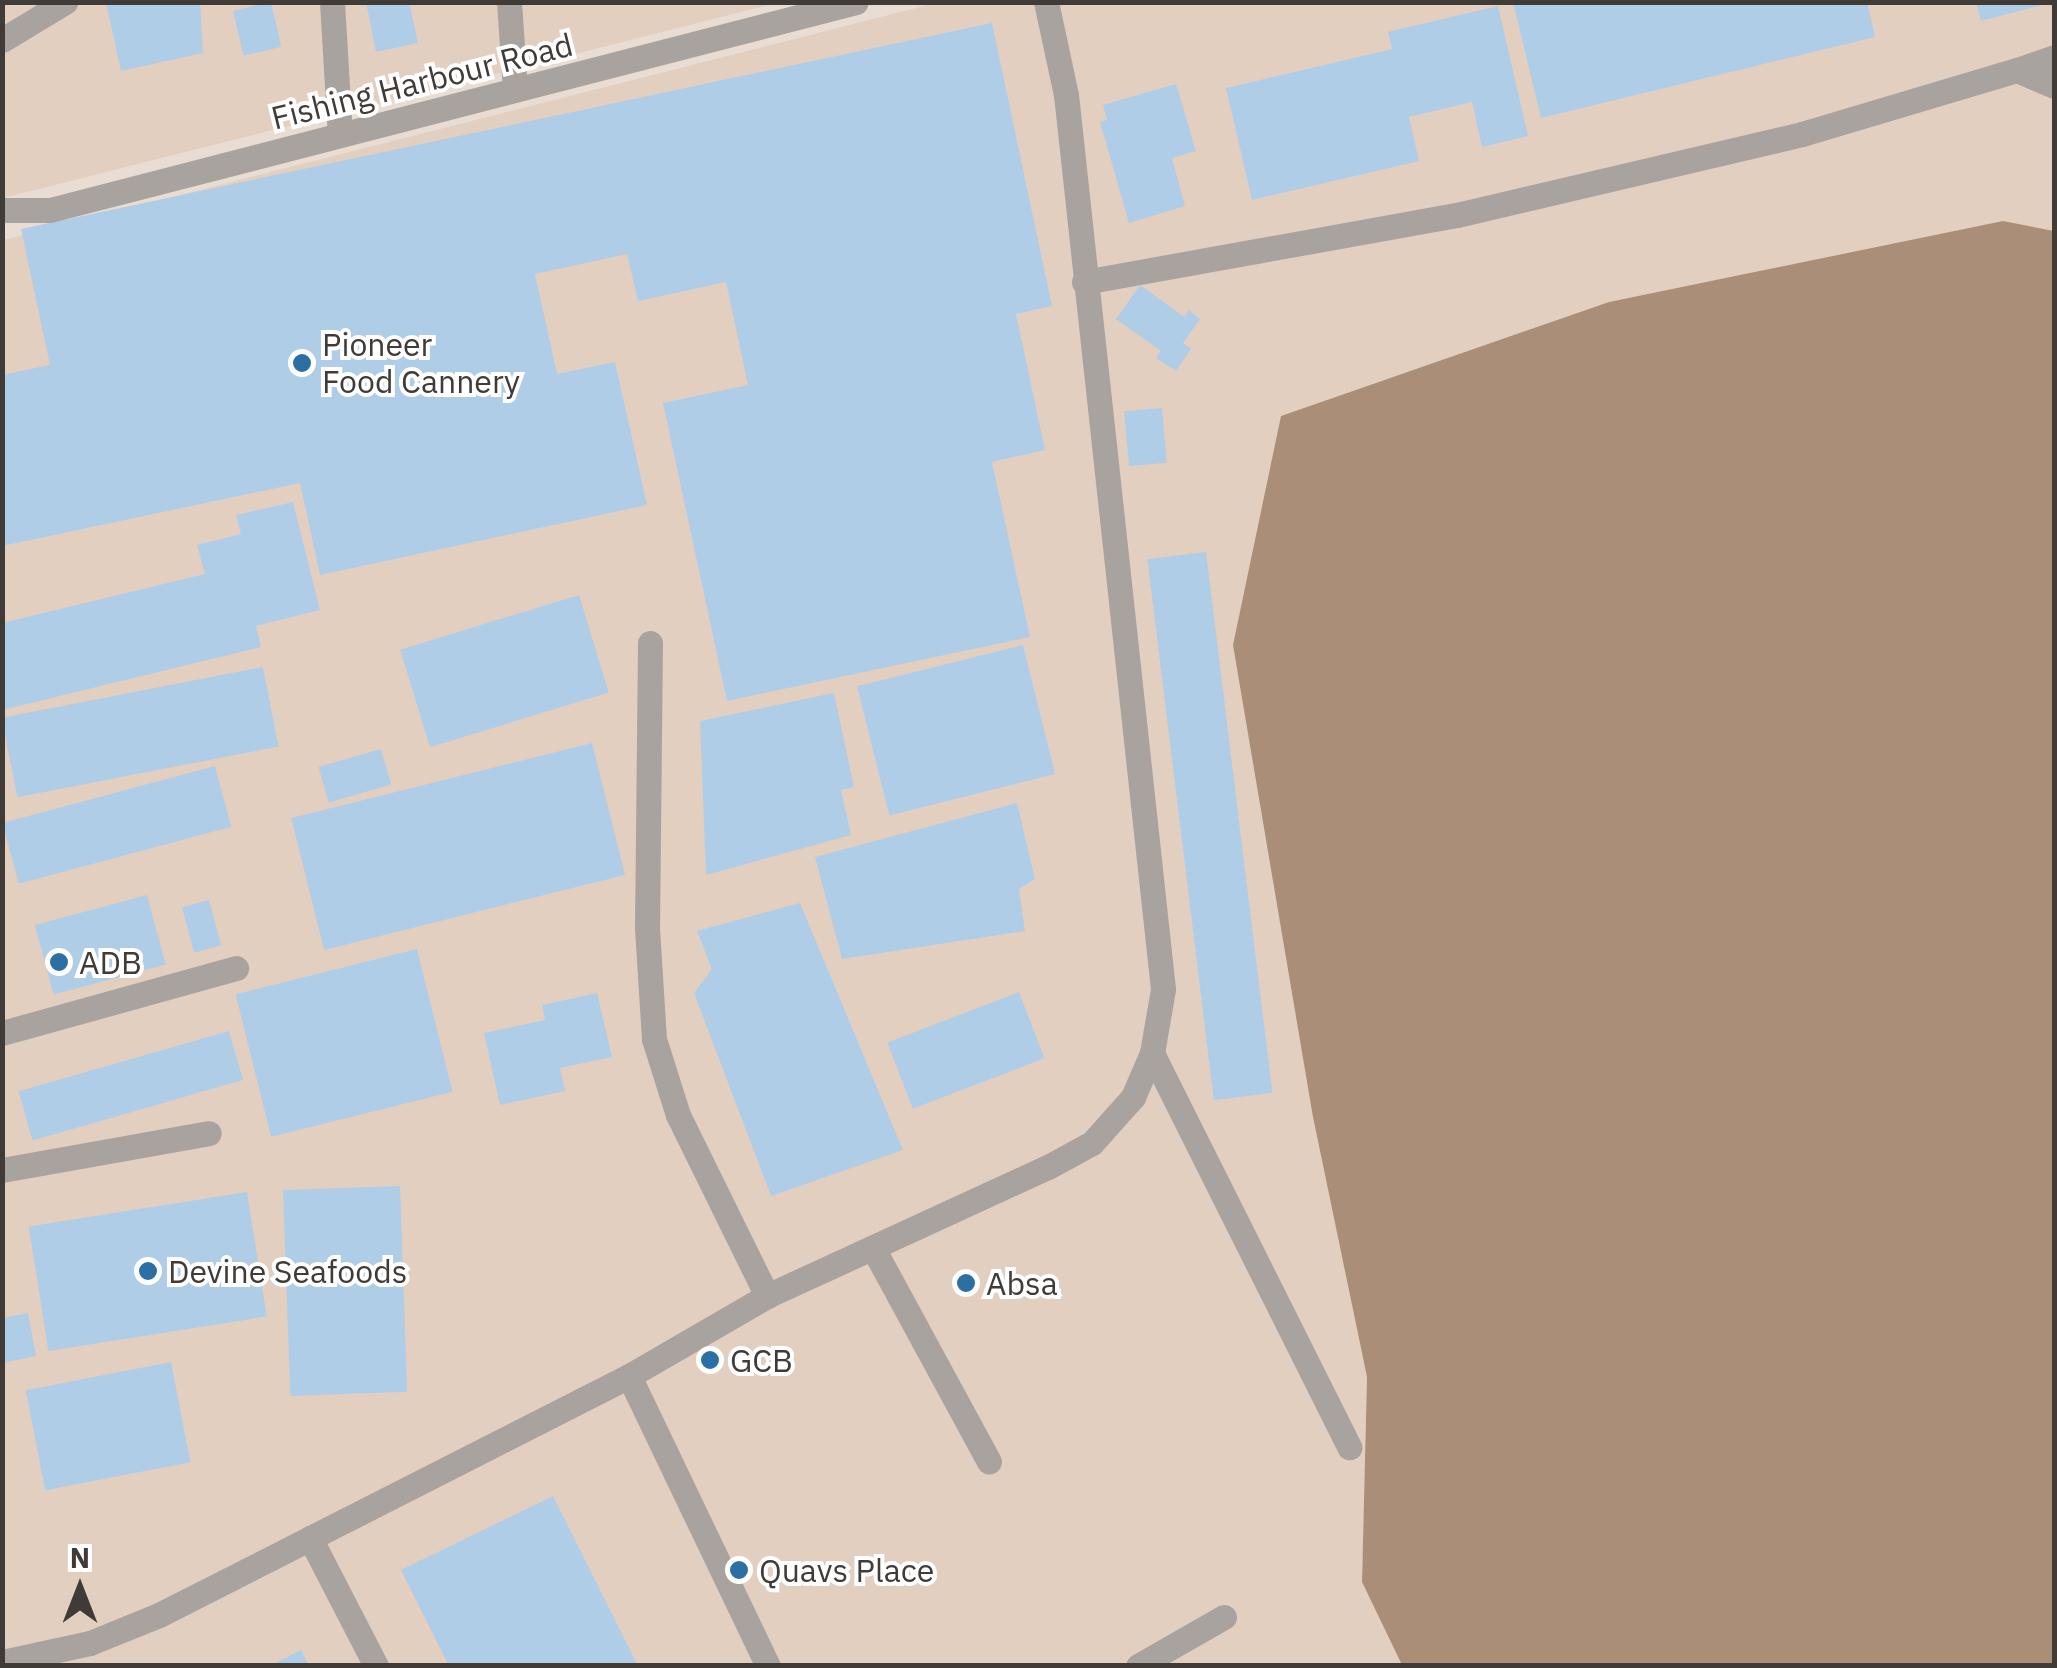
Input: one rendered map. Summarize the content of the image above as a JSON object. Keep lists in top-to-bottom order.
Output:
{
  "streets": {
    "street": ["Fishing Harbour Road"]
  },
  "places": [
    "Pioneer Food Cannery",
    "ADB",
    "Devine Seafoods",
    "Absa",
    "GCB",
    "Quavs Place"
  ],
  "north": "top"
}
